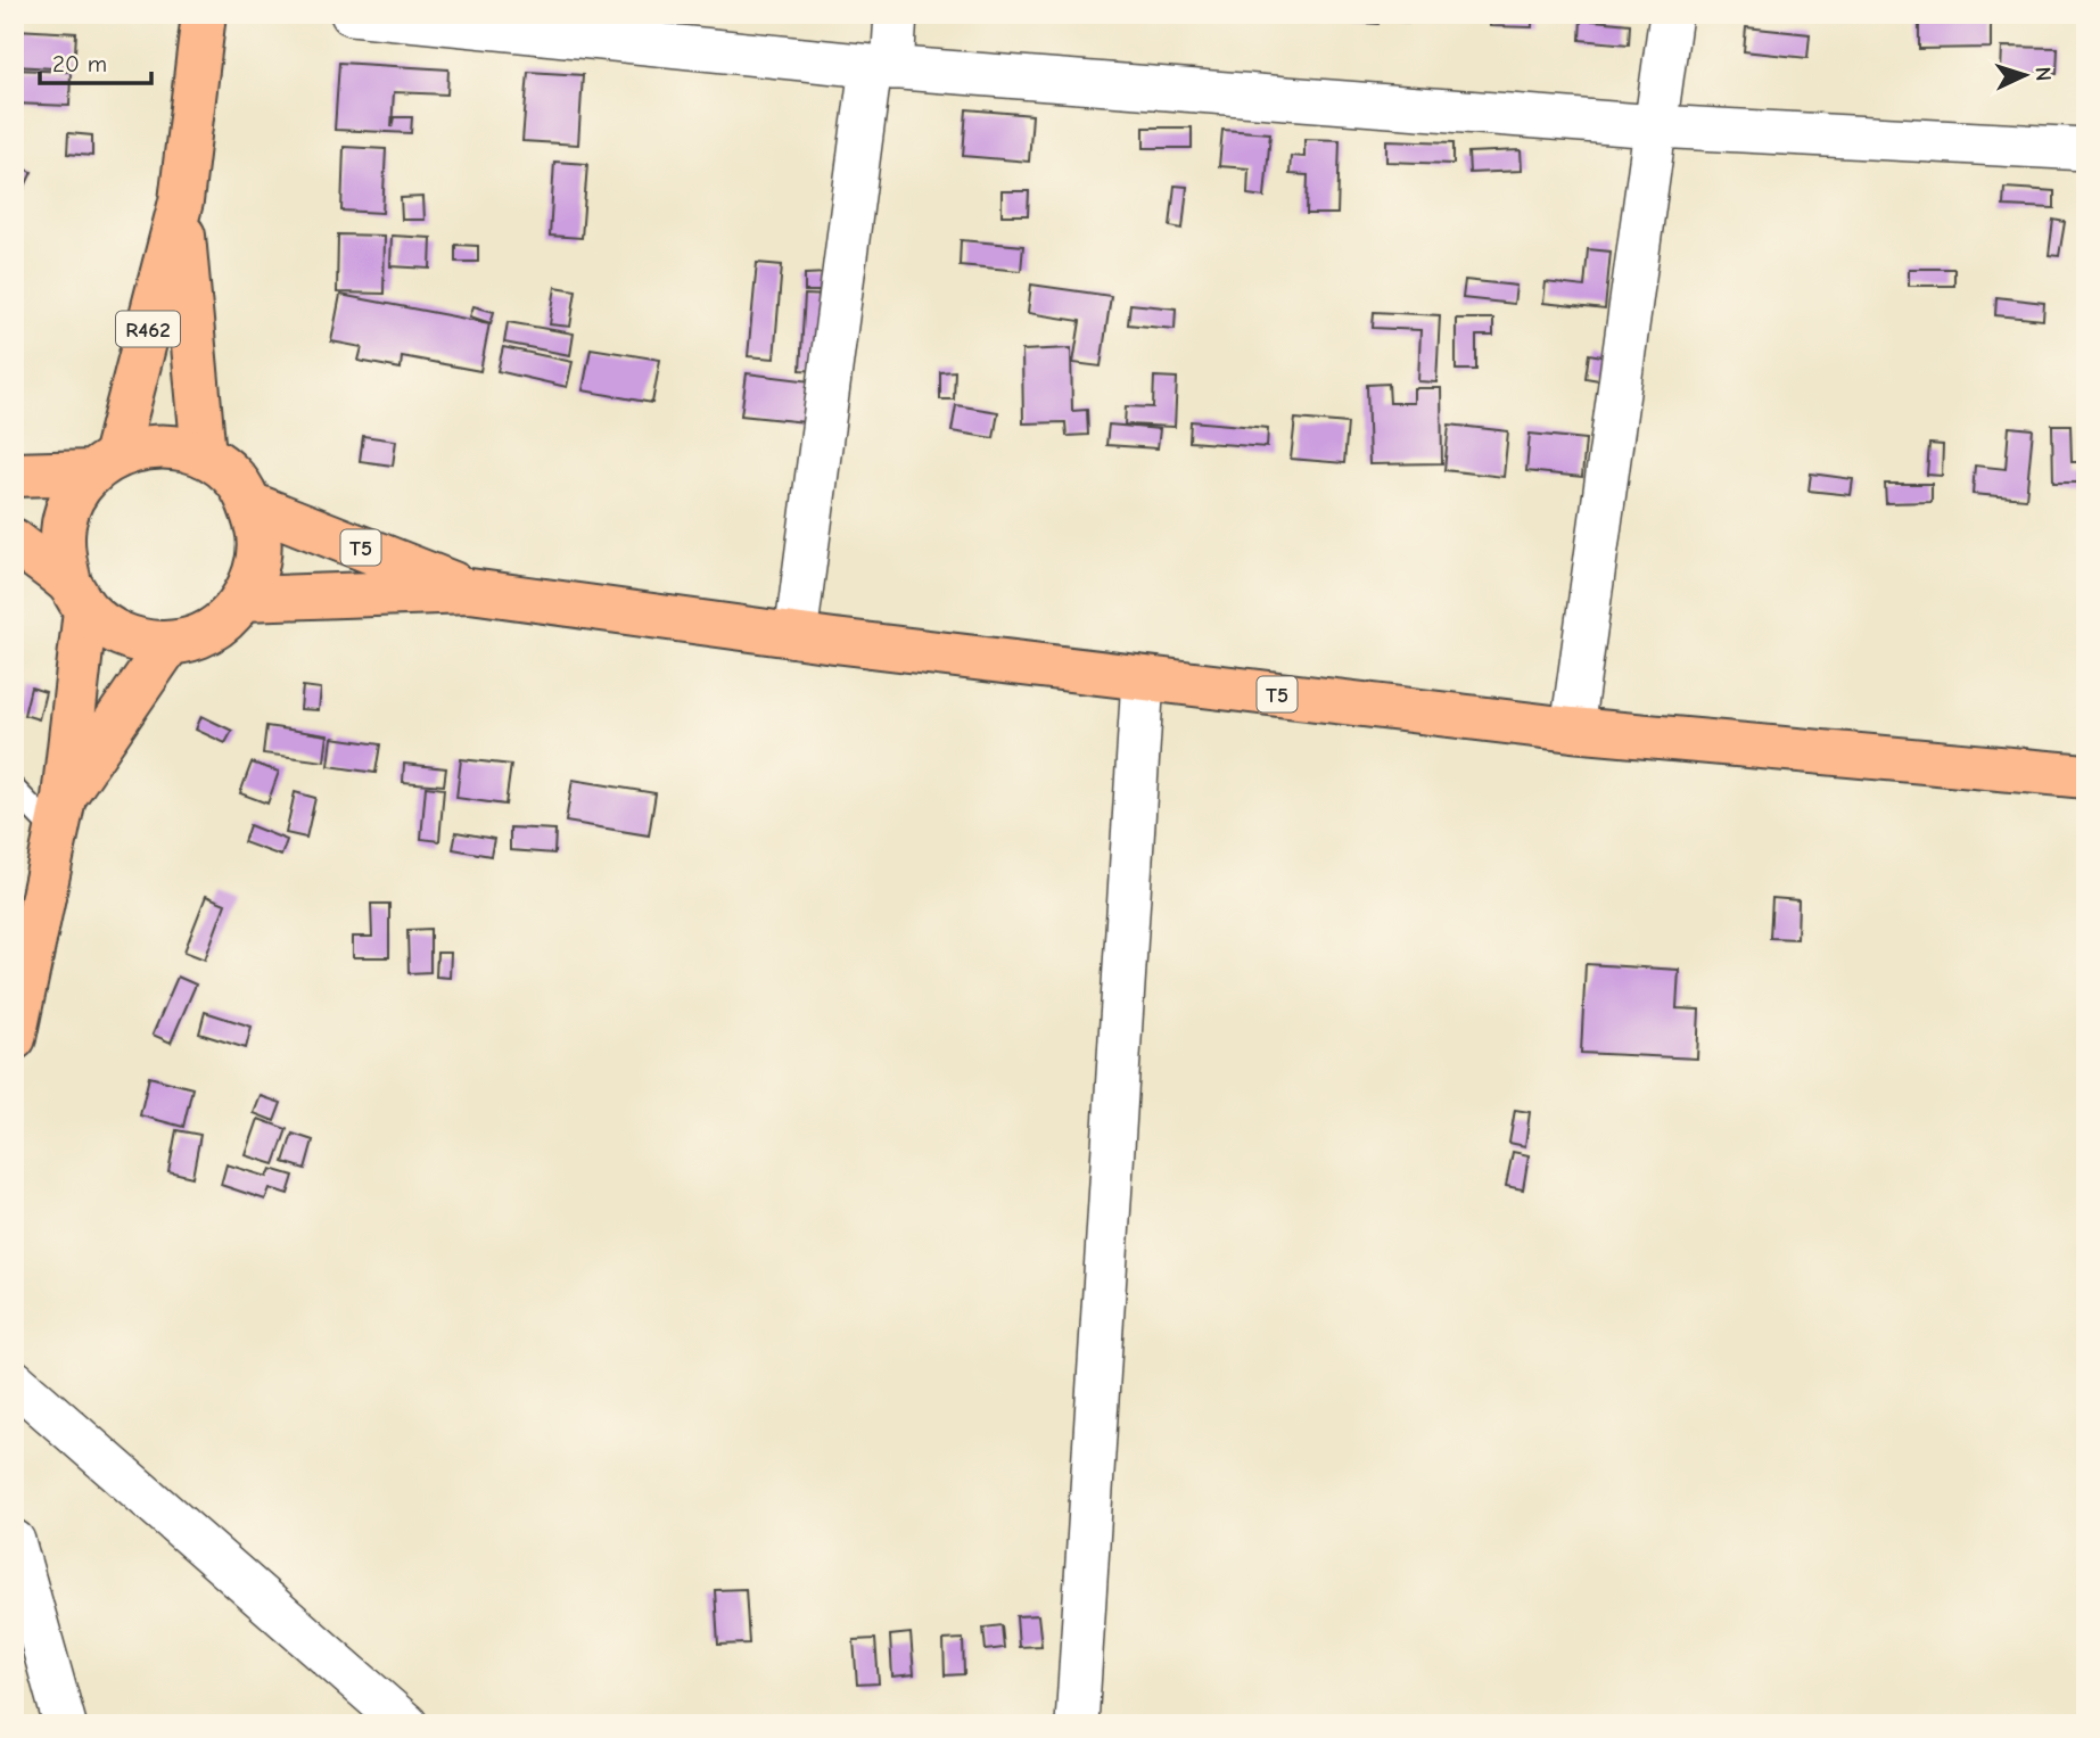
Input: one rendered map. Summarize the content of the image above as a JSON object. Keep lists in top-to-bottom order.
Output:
{
  "streets": {
    "main road": ["R462", "T5"]
  },
  "crossings": [
    ["R462", "T5"]
  ],
  "scale_bar": "20 m",
  "north": "right"
}
